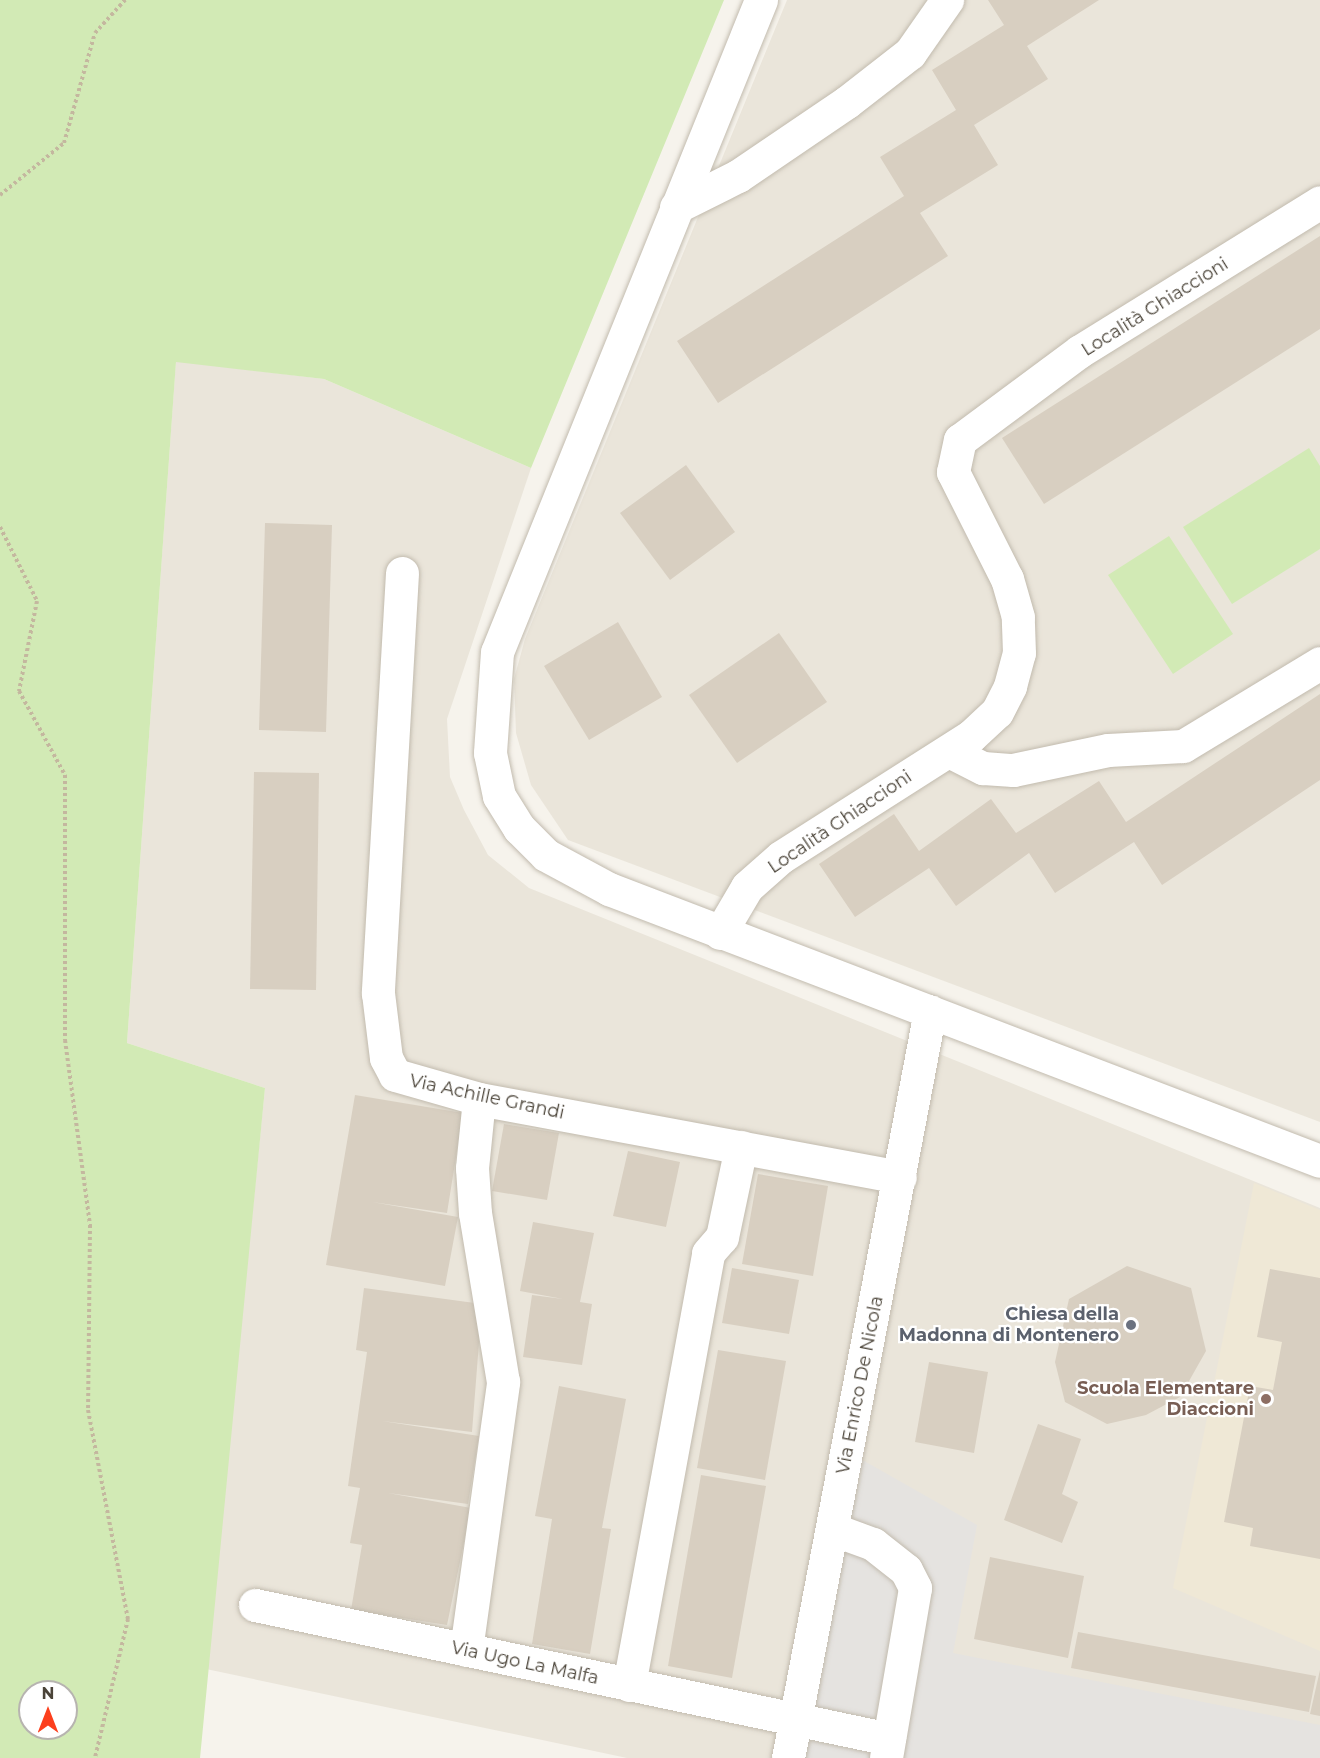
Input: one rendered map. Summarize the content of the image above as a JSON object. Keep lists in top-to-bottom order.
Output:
{
  "streets": {
    "street": [
      "Località Ghiaccioni",
      "Via Achille Grandi",
      "Via Enrico De Nicola",
      "Via Ugo La Malfa"
    ]
  },
  "crossings": [
    ["Via Achille Grandi", "Via Enrico De Nicola"],
    ["Via Enrico De Nicola", "Via Ugo La Malfa"]
  ],
  "places": ["Chiesa della Madonna di Montenero", "Scuola Elementare Diaccioni"],
  "north": "top"
}
